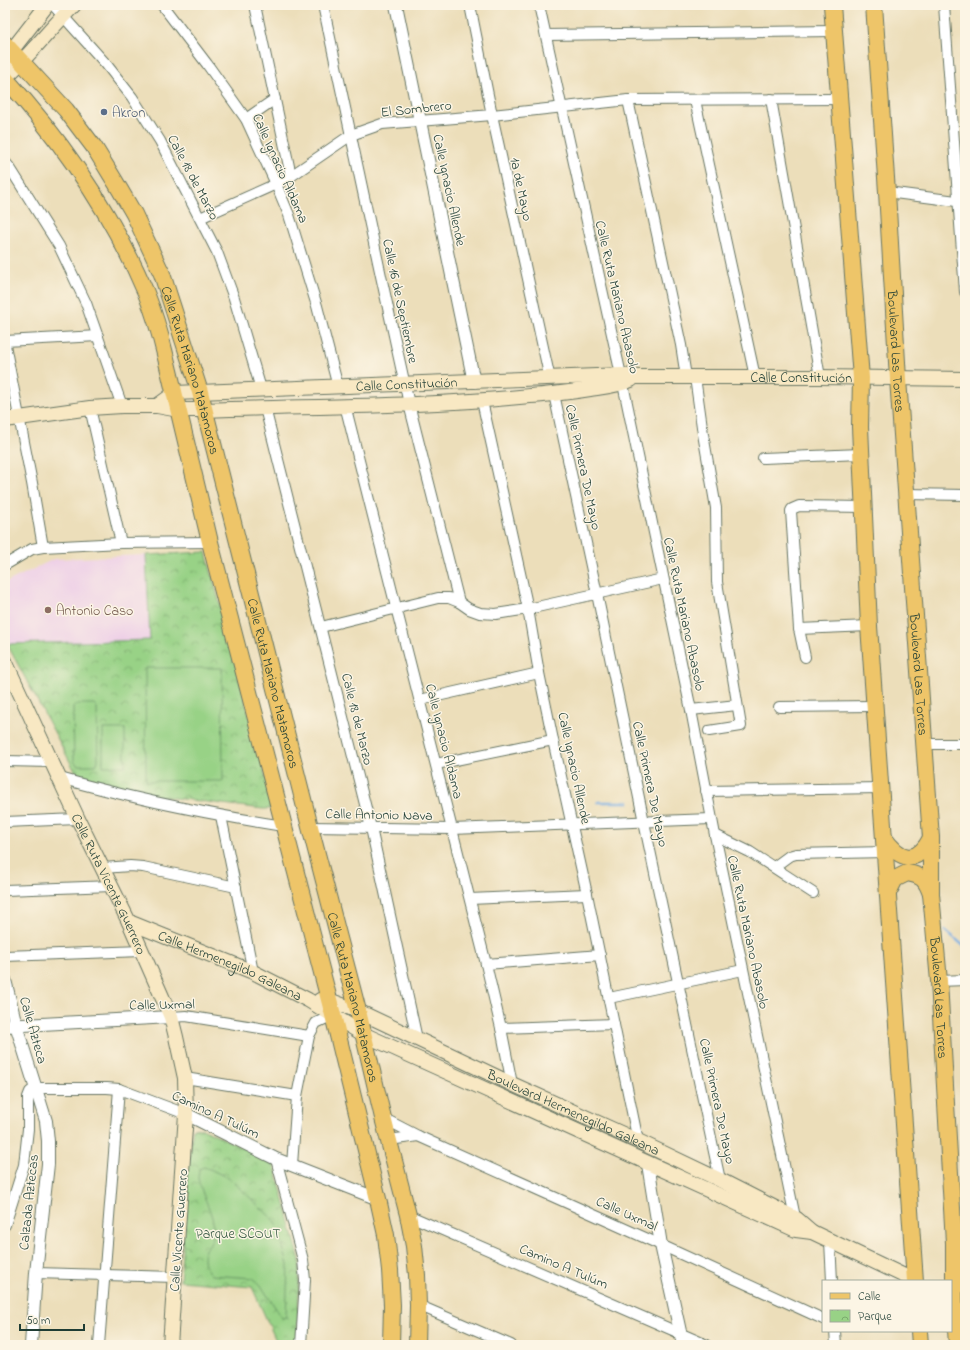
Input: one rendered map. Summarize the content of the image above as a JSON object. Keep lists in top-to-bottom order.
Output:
{
  "streets": {
    "main road": [
      "Boulevard Las Torres",
      "Calle Ruta Mariano Matamoros",
      "Calle Constitución",
      "Calle Ruta Vicente Guerrero",
      "Calle Hermenegildo Galeana",
      "Boulevard Hermenegildo Galeana",
      "Calle Vicente Guerrero"
    ],
    "street": [
      "El Sombrero",
      "Calle Ignacio Aldama",
      "Calle 18 de Marzo",
      "1a de Mayo",
      "Calle Ignacio Allende",
      "Calle Ruta Mariano Abasolo",
      "Calle 16 de Septiembre",
      "Calle Primera De Mayo",
      "Calle Antonio Nava",
      "Calle Uxmal",
      "Calle Azteca",
      "Camino A Tulúm",
      "Calzada Aztecas"
    ]
  },
  "crossings": [
    ["El Sombrero", "Calle Ignacio Aldama"],
    ["El Sombrero", "Calle 18 de Marzo"],
    ["El Sombrero", "1a de Mayo"],
    ["El Sombrero", "Calle Ignacio Allende"],
    ["El Sombrero", "Calle Ruta Mariano Abasolo"],
    ["El Sombrero", "Calle 16 de Septiembre"],
    ["Calle Ignacio Aldama", "Calle Constitución"],
    ["Calle Ignacio Aldama", "Calle Antonio Nava"],
    ["Calle Ignacio Aldama", "Boulevard Hermenegildo Galeana"],
    ["Calle 18 de Marzo", "Calle Constitución"],
    ["Calle 18 de Marzo", "Calle Antonio Nava"],
    ["Calle 18 de Marzo", "Boulevard Hermenegildo Galeana"],
    ["1a de Mayo", "Calle Constitución"],
    ["Calle Ignacio Allende", "Calle Constitución"],
    ["Calle Ignacio Allende", "Calle Antonio Nava"],
    ["Calle Ignacio Allende", "Boulevard Hermenegildo Galeana"],
    ["Calle Ruta Mariano Abasolo", "Calle Constitución"],
    ["Calle Ruta Mariano Abasolo", "Calle Antonio Nava"],
    ["Calle Ruta Mariano Abasolo", "Boulevard Hermenegildo Galeana"],
    ["Calle 16 de Septiembre", "Calle Constitución"],
    ["Boulevard Las Torres", "Calle Constitución"],
    ["Calle Ruta Mariano Matamoros", "Calle Constitución"],
    ["Calle Ruta Mariano Matamoros", "Calle Antonio Nava"],
    ["Calle Ruta Mariano Matamoros", "Calle Hermenegildo Galeana"],
    ["Calle Ruta Mariano Matamoros", "Calle Uxmal"],
    ["Calle Ruta Mariano Matamoros", "Boulevard Hermenegildo Galeana"],
    ["Calle Ruta Mariano Matamoros", "Camino A Tulúm"],
    ["Calle Constitución", "Calle Primera De Mayo"],
    ["Calle Primera De Mayo", "Calle Antonio Nava"],
    ["Calle Primera De Mayo", "Boulevard Hermenegildo Galeana"],
    ["Calle Ruta Vicente Guerrero", "Calle Hermenegildo Galeana"],
    ["Calle Ruta Vicente Guerrero", "Calle Uxmal"],
    ["Calle Ruta Vicente Guerrero", "Camino A Tulúm"],
    ["Calle Ruta Vicente Guerrero", "Calle Vicente Guerrero"],
    ["Calle Hermenegildo Galeana", "Boulevard Hermenegildo Galeana"],
    ["Calle Uxmal", "Calle Azteca"],
    ["Calle Azteca", "Camino A Tulúm"],
    ["Calle Azteca", "Calzada Aztecas"],
    ["Camino A Tulúm", "Calzada Aztecas"],
    ["Camino A Tulúm", "Calle Vicente Guerrero"]
  ],
  "parks": ["Parque SCOUT"],
  "places": ["Akron", "Antonio Caso"],
  "legend": ["Calle", "Parque"],
  "scale_bar": "50 m"
}
